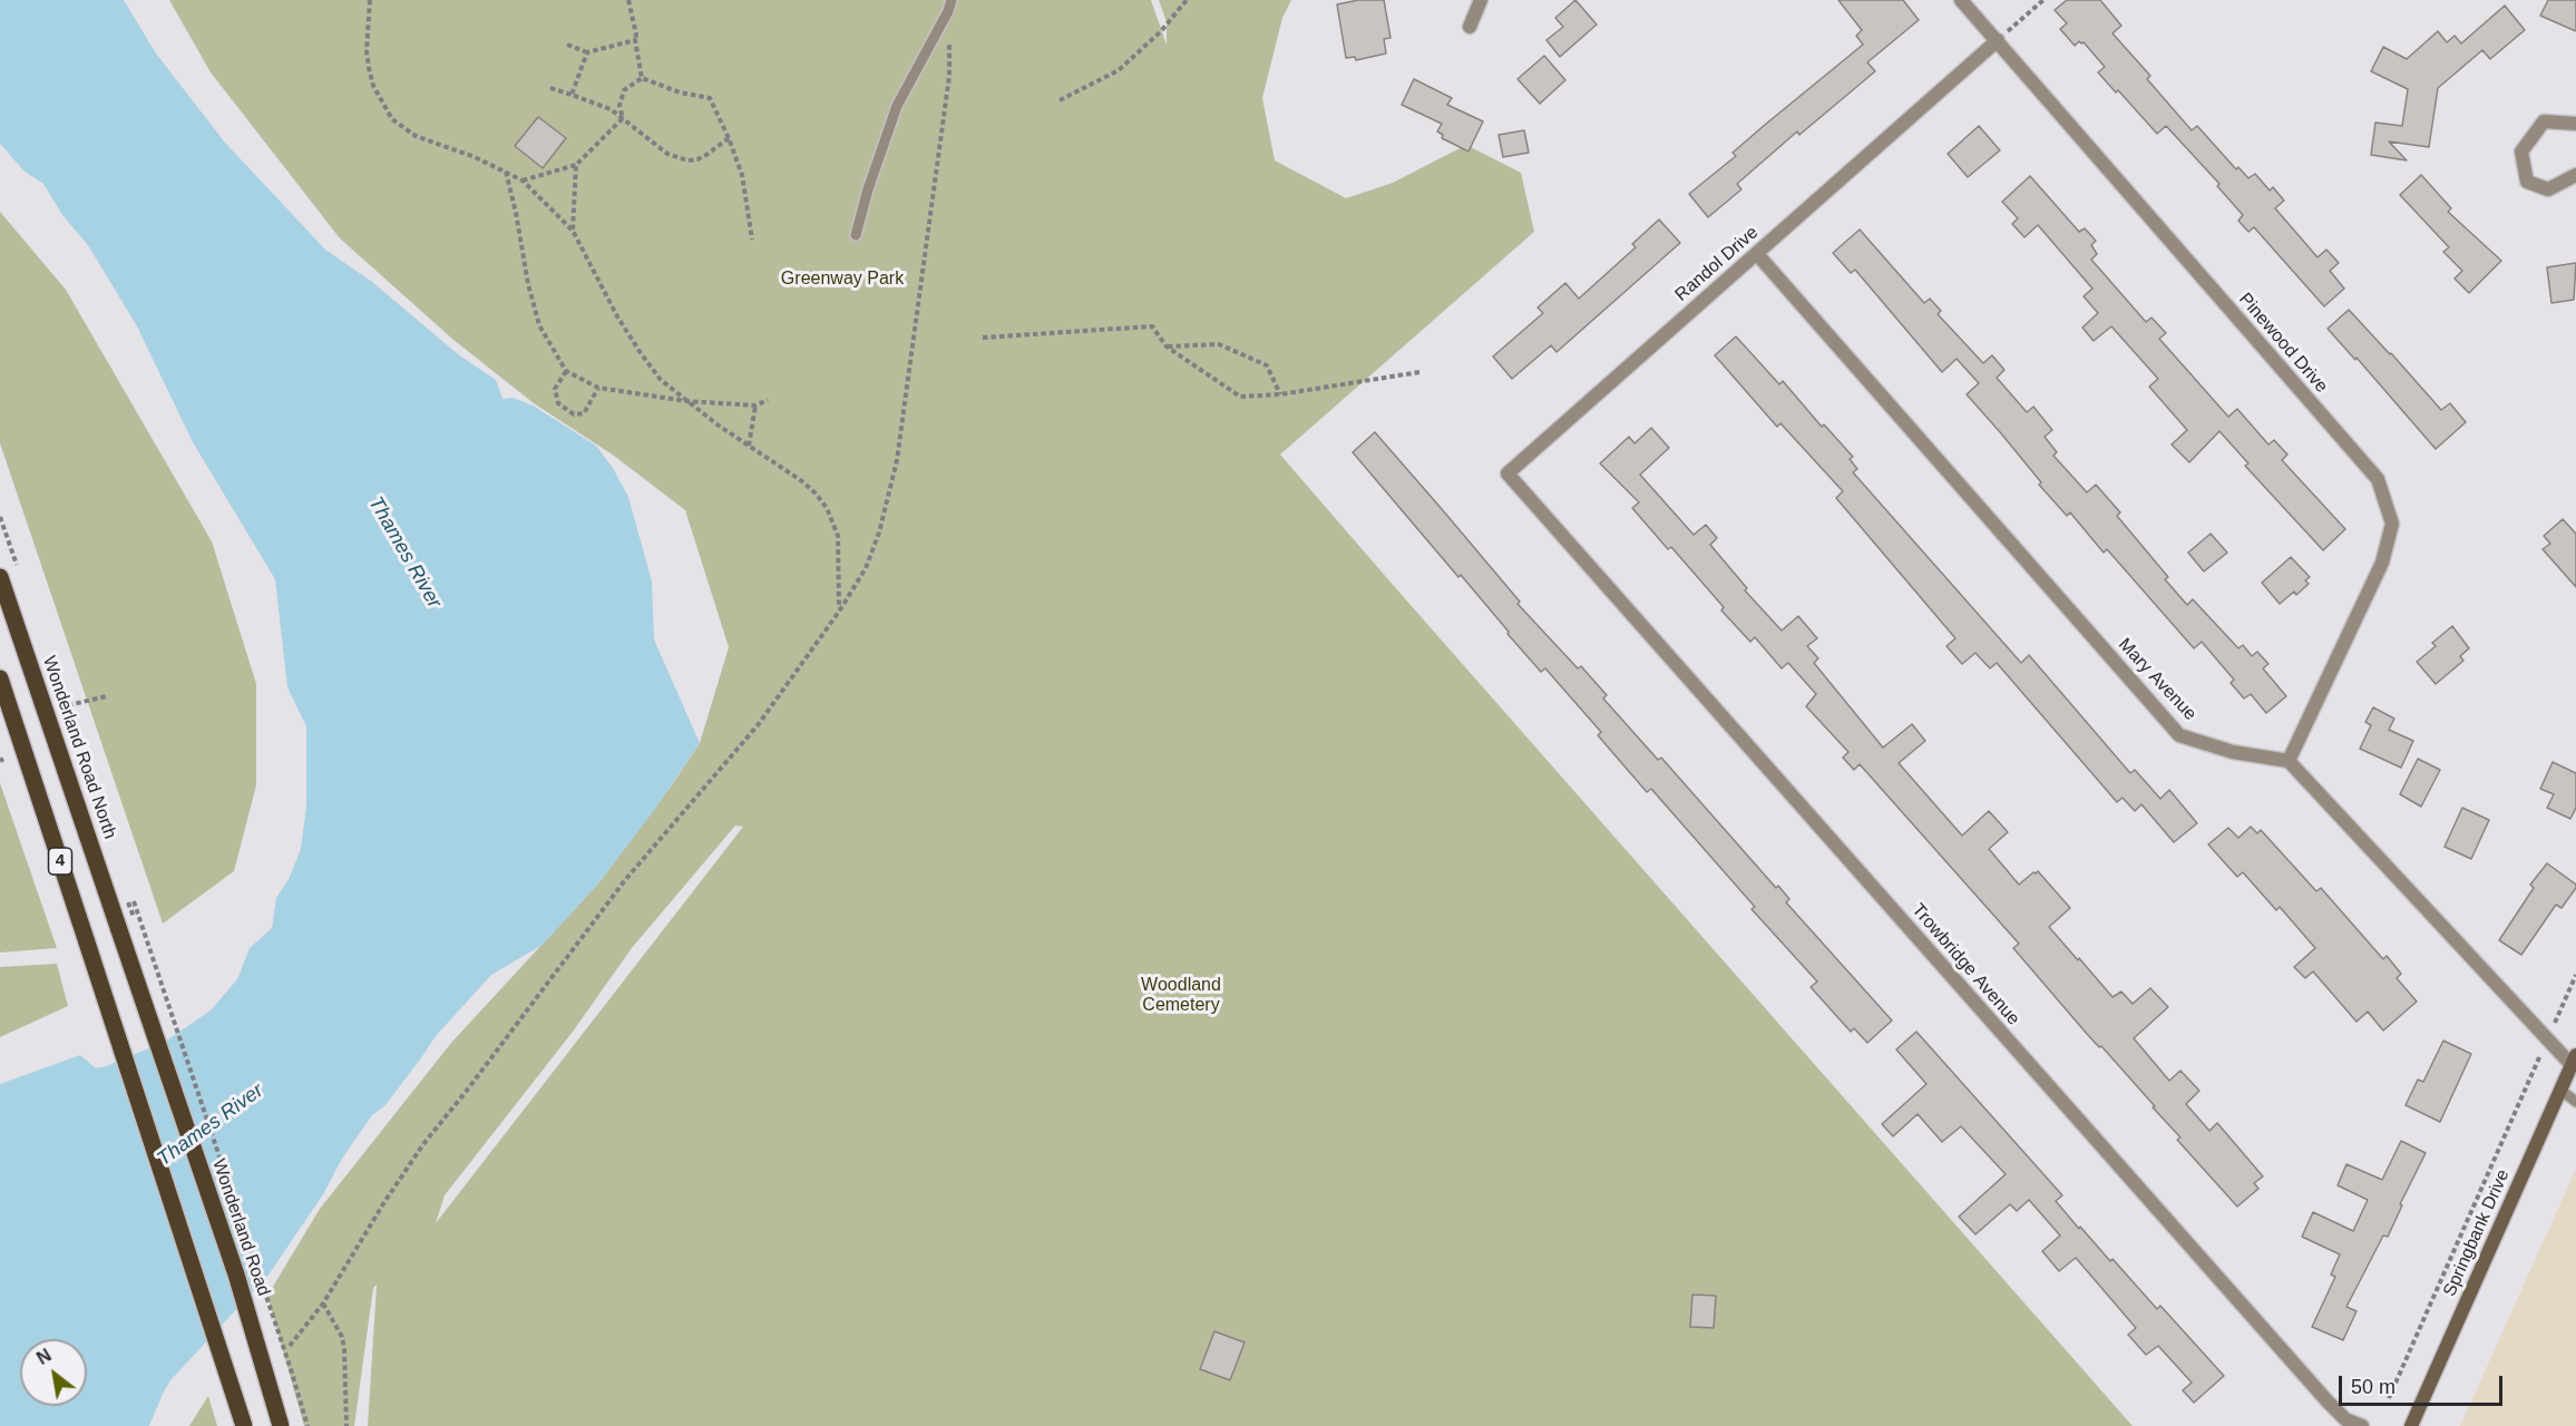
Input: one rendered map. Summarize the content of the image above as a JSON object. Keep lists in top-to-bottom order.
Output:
{
  "streets": {
    "main road": [
      "Wonderland Road North",
      "4",
      "Wonderland Road",
      "Springbank Drive"
    ],
    "street": [
      "Randol Drive",
      "Pinewood Drive",
      "Mary Avenue",
      "Trowbridge Avenue"
    ]
  },
  "crossings": [
    ["Randol Drive", "Pinewood Drive"],
    ["Randol Drive", "Mary Avenue"],
    ["Randol Drive", "Trowbridge Avenue"],
    ["Pinewood Drive", "Mary Avenue"],
    ["Wonderland Road North", "Wonderland Road"]
  ],
  "water": ["Thames River"],
  "parks": ["Greenway Park", "Woodland Cemetery"],
  "scale_bar": "50 m",
  "north": "top left"
}
